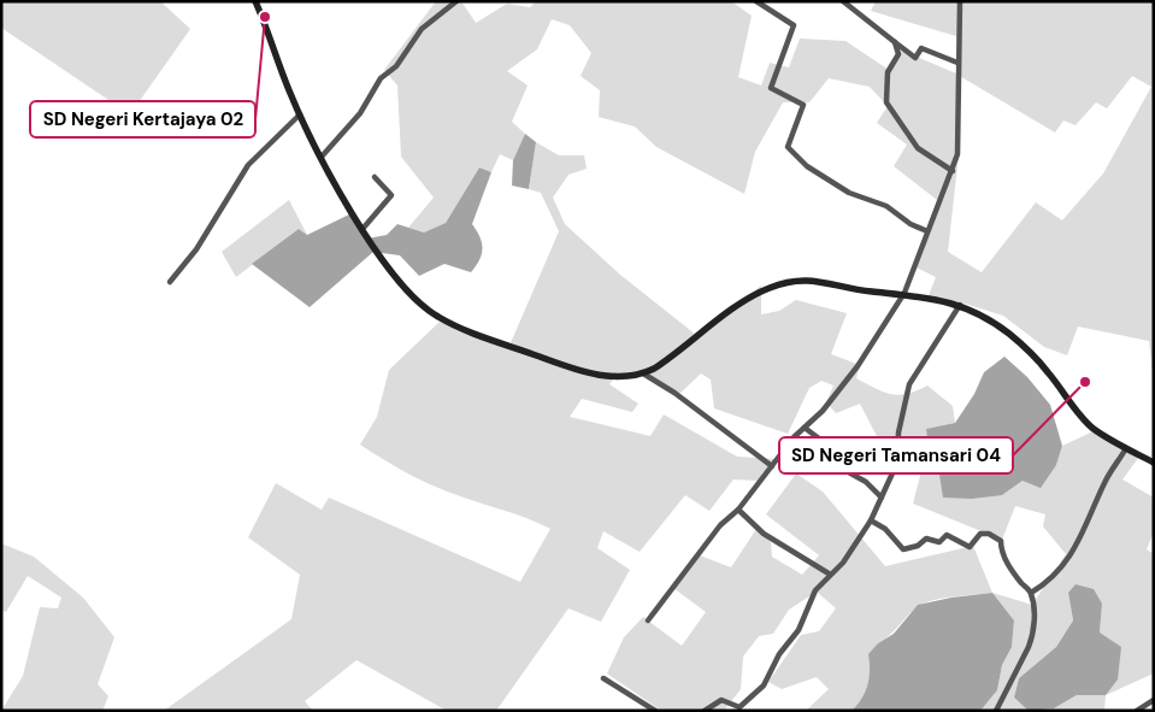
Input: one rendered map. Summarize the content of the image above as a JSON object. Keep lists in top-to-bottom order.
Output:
{
  "places": ["SD Negeri Kertajaya 02", "SD Negeri Tamansari 04"]
}
